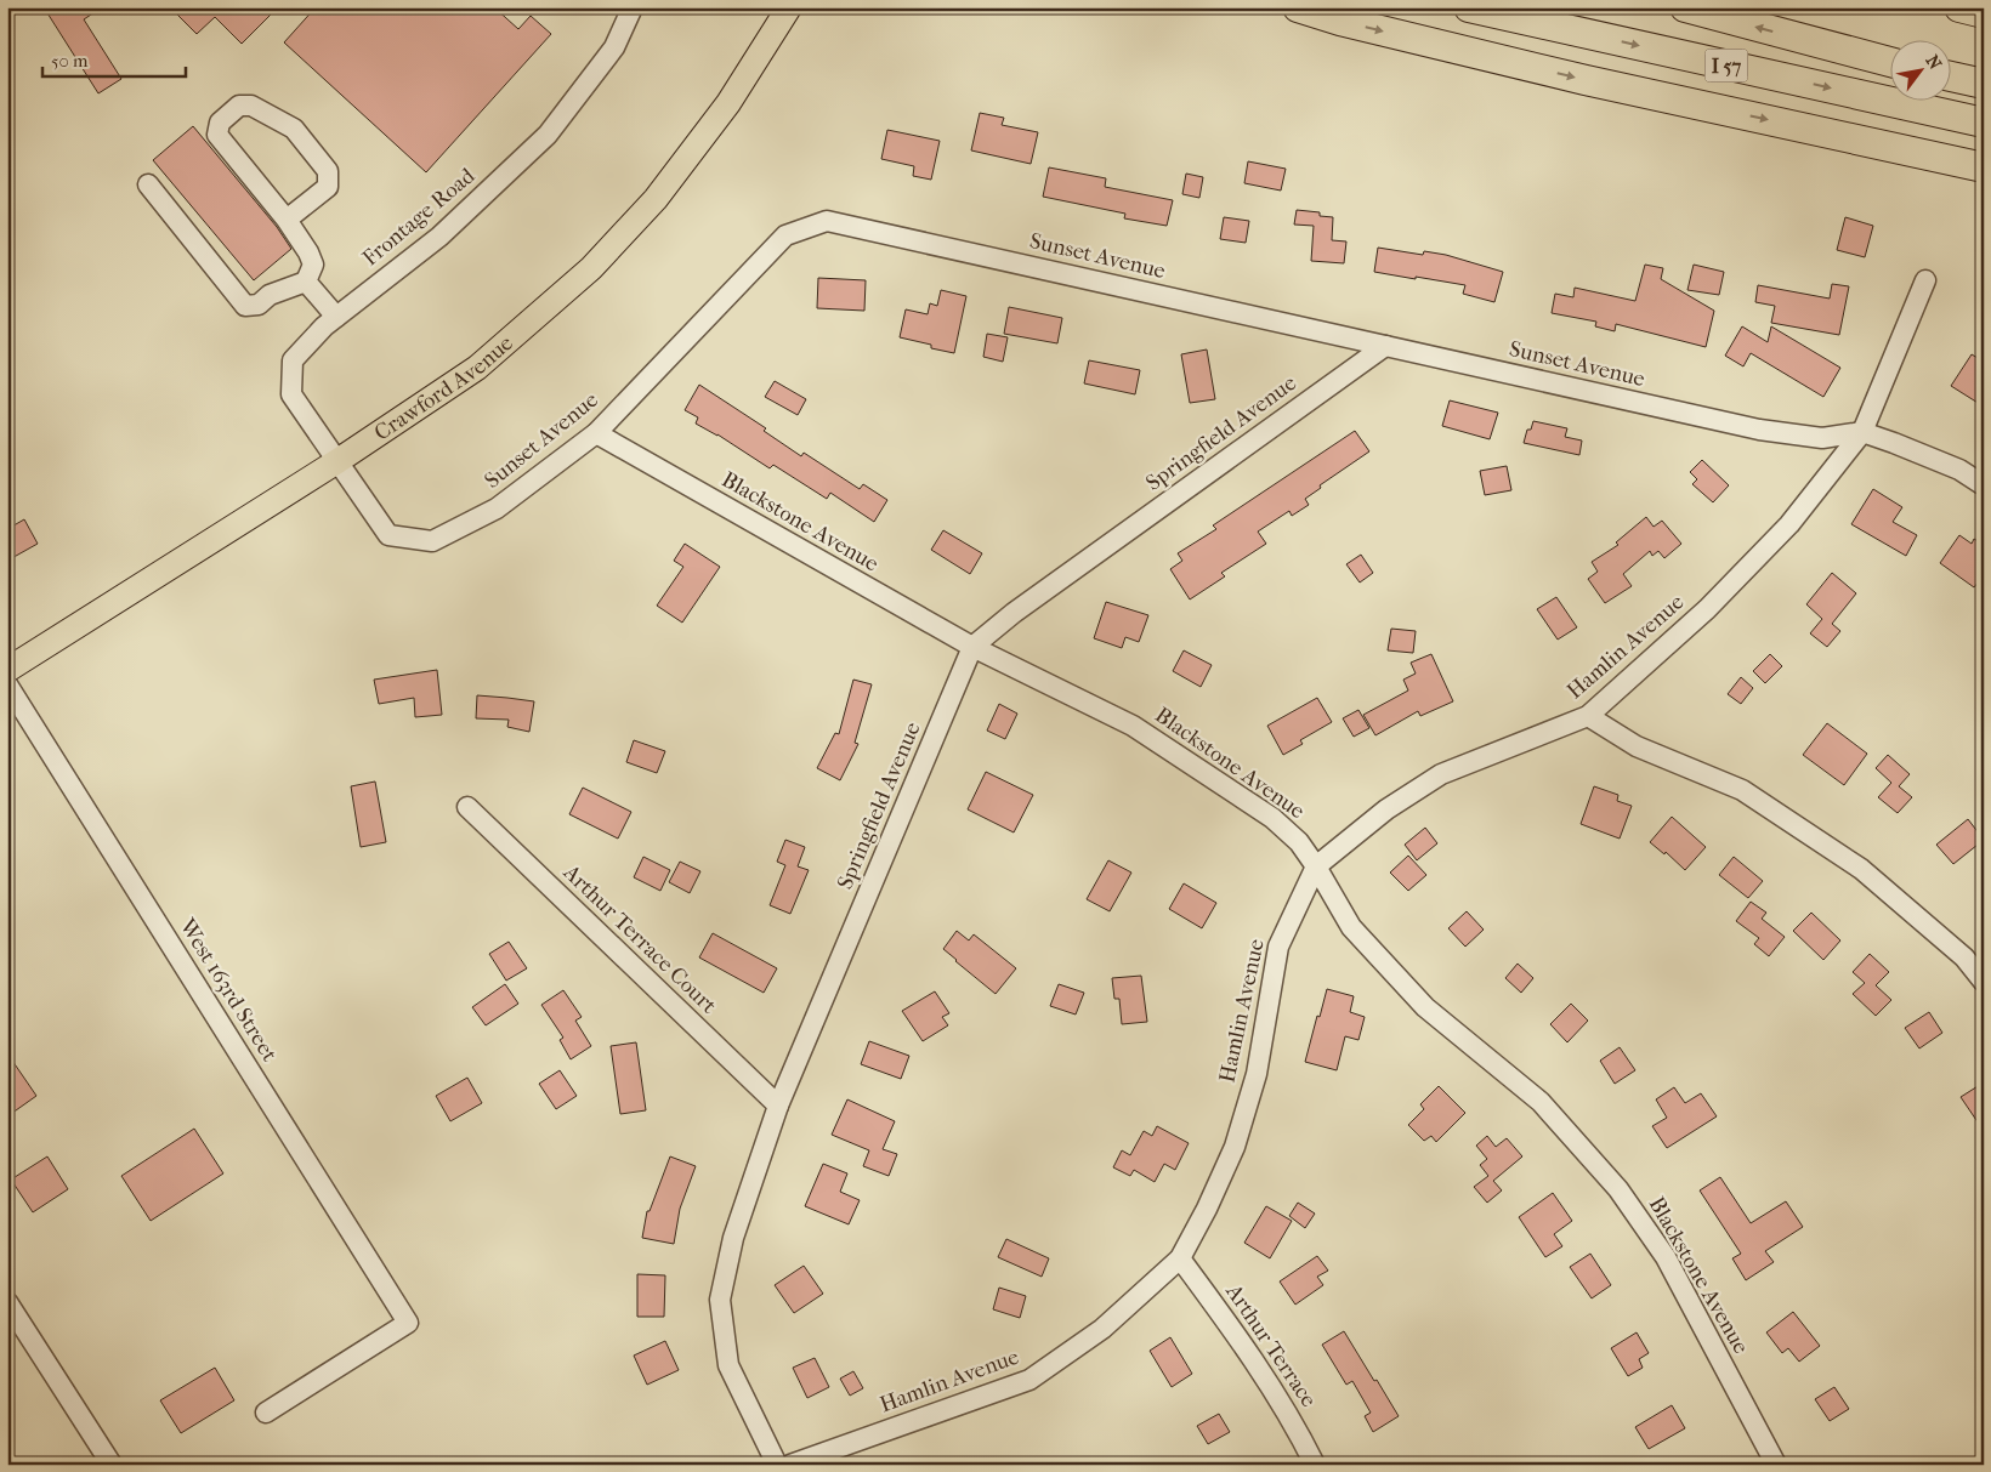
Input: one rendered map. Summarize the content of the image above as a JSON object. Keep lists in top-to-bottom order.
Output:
{
  "streets": {
    "highway": ["I 57"],
    "main road": ["Crawford Avenue"],
    "street": [
      "Frontage Road",
      "Sunset Avenue",
      "Springfield Avenue",
      "Blackstone Avenue",
      "Hamlin Avenue",
      "Arthur Terrace Court",
      "West 163rd Street",
      "Arthur Terrace"
    ]
  },
  "crossings": [
    ["Frontage Road", "Sunset Avenue"],
    ["Frontage Road", "Crawford Avenue"],
    ["Sunset Avenue", "Crawford Avenue"],
    ["Sunset Avenue", "Springfield Avenue"],
    ["Sunset Avenue", "Blackstone Avenue"],
    ["Sunset Avenue", "Hamlin Avenue"],
    ["Springfield Avenue", "Blackstone Avenue"],
    ["Springfield Avenue", "Arthur Terrace Court"],
    ["Blackstone Avenue", "Hamlin Avenue"],
    ["Hamlin Avenue", "Arthur Terrace"]
  ],
  "scale_bar": "50 m",
  "north": "top right"
}
